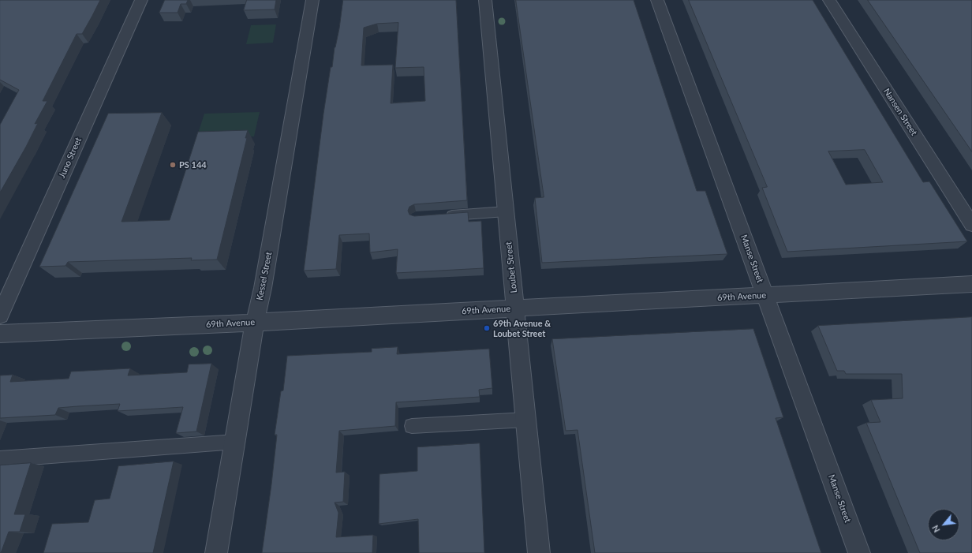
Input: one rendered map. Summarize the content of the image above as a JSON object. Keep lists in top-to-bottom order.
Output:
{
  "streets": {
    "street": [
      "Nansen Street",
      "Juno Street",
      "Manse Street",
      "Loubet Street",
      "Kessel Street",
      "69th Avenue"
    ]
  },
  "crossings": [
    ["Manse Street", "69th Avenue"],
    ["Loubet Street", "69th Avenue"],
    ["Kessel Street", "69th Avenue"]
  ],
  "places": ["PS 144", "69th Avenue & Loubet Street"],
  "north": "bottom left"
}
